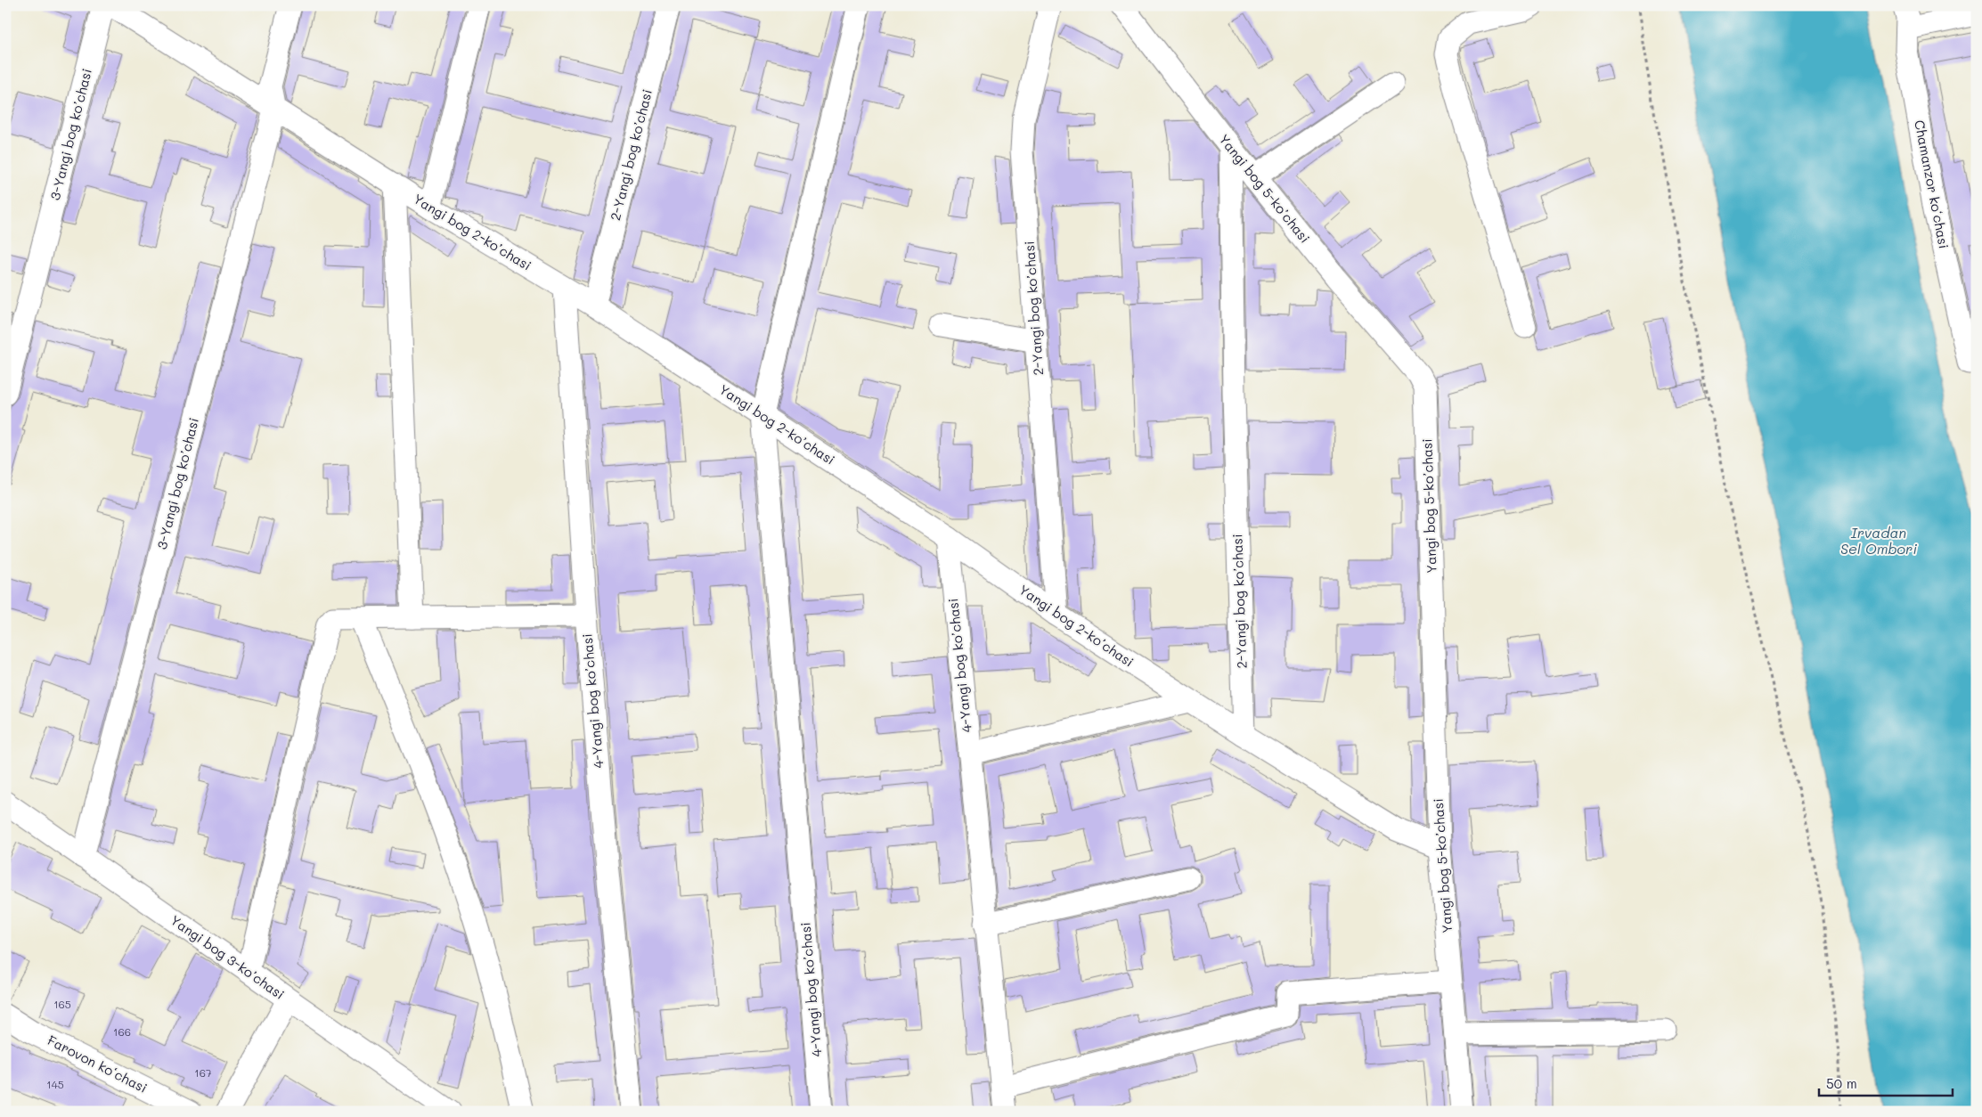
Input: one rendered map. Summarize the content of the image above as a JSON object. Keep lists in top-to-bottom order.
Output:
{
  "streets": {
    "street": [
      "3-Yangi bog koʼchasi",
      "2-Yangi bog koʼchasi",
      "Chamanzor koʻchasi",
      "Yangi bog 5-koʼchasi",
      "Yangi bog 2-koʼchasi",
      "4-Yangi bog koʼchasi",
      "Yangi bog 3-koʼchasi",
      "Farovon koʻchasi"
    ]
  },
  "crossings": [
    ["3-Yangi bog koʼchasi", "Yangi bog 2-koʼchasi"],
    ["3-Yangi bog koʼchasi", "Yangi bog 3-koʼchasi"],
    ["2-Yangi bog koʼchasi", "Yangi bog 5-koʼchasi"],
    ["2-Yangi bog koʼchasi", "Yangi bog 2-koʼchasi"],
    ["Yangi bog 5-koʼchasi", "Yangi bog 2-koʼchasi"],
    ["Yangi bog 2-koʼchasi", "4-Yangi bog koʼchasi"]
  ],
  "water": ["Irvadan Sel Ombori"],
  "house_numbers": [
    "165",
    "166",
    "167",
    "145"
  ],
  "scale_bar": "50 m"
}
